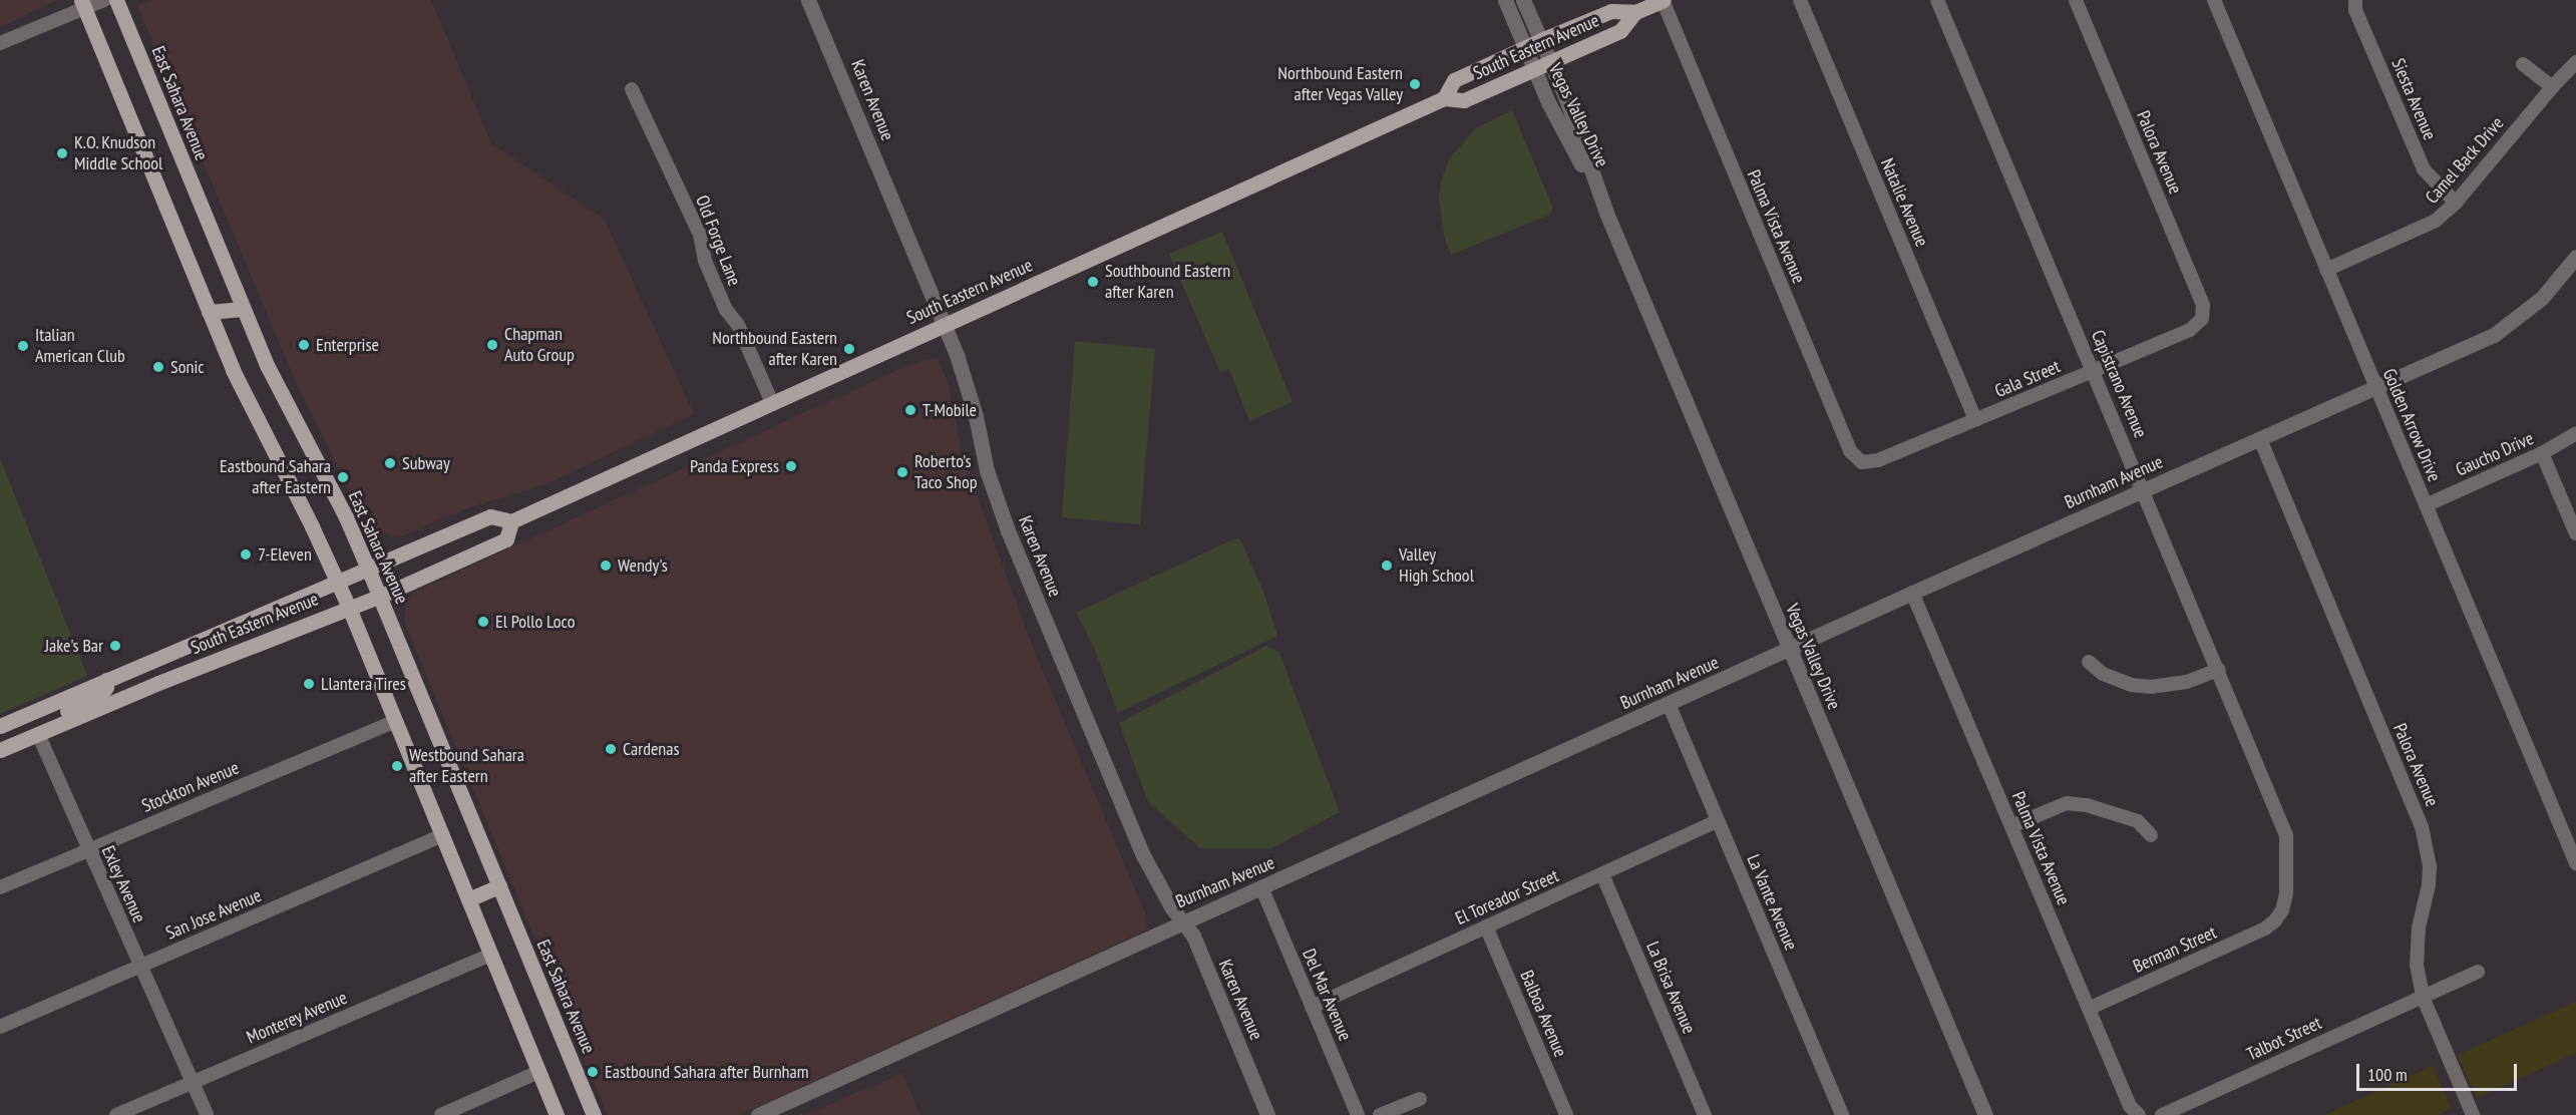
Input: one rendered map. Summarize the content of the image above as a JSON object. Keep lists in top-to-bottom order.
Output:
{
  "streets": {
    "main road": ["South Eastern Avenue", "East Sahara Avenue"],
    "street": [
      "Siesta Avenue",
      "Karen Avenue",
      "Vegas Valley Drive",
      "Palora Avenue",
      "Camel Back Drive",
      "Natalie Avenue",
      "Palma Vista Avenue",
      "Old Forge Lane",
      "Gala Street",
      "Capistrano Avenue",
      "Golden Arrow Drive",
      "Gaucho Drive",
      "Burnham Avenue",
      "Stockton Avenue",
      "Exley Avenue",
      "El Toreador Street",
      "La Vante Avenue",
      "San Jose Avenue",
      "Berman Street",
      "La Brisa Avenue",
      "Del Mar Avenue",
      "Balboa Avenue",
      "Monterey Avenue",
      "Talbot Street"
    ]
  },
  "crossings": [
    ["South Eastern Avenue", "Karen Avenue"],
    ["South Eastern Avenue", "East Sahara Avenue"],
    ["South Eastern Avenue", "Vegas Valley Drive"],
    ["South Eastern Avenue", "Palma Vista Avenue"],
    ["South Eastern Avenue", "Old Forge Lane"],
    ["South Eastern Avenue", "Exley Avenue"],
    ["Siesta Avenue", "Camel Back Drive"],
    ["Karen Avenue", "Burnham Avenue"],
    ["Vegas Valley Drive", "Burnham Avenue"],
    ["Palora Avenue", "Gala Street"],
    ["Palora Avenue", "Burnham Avenue"],
    ["Palora Avenue", "Talbot Street"],
    ["Camel Back Drive", "Golden Arrow Drive"],
    ["Natalie Avenue", "Gala Street"],
    ["Palma Vista Avenue", "Gala Street"],
    ["Palma Vista Avenue", "Burnham Avenue"],
    ["Palma Vista Avenue", "Berman Street"],
    ["Gala Street", "Capistrano Avenue"],
    ["Capistrano Avenue", "Burnham Avenue"],
    ["Capistrano Avenue", "Berman Street"],
    ["Golden Arrow Drive", "Gaucho Drive"],
    ["Golden Arrow Drive", "Burnham Avenue"],
    ["Burnham Avenue", "La Vante Avenue"],
    ["Burnham Avenue", "Del Mar Avenue"],
    ["Stockton Avenue", "Exley Avenue"],
    ["Exley Avenue", "San Jose Avenue"],
    ["Exley Avenue", "Monterey Avenue"],
    ["El Toreador Street", "La Vante Avenue"],
    ["El Toreador Street", "La Brisa Avenue"],
    ["El Toreador Street", "Del Mar Avenue"],
    ["El Toreador Street", "Balboa Avenue"]
  ],
  "places": [
    "Northbound Eastern after Vegas Valley",
    "K.O. Knudson Middle School",
    "Southbound Eastern after Karen",
    "Enterprise",
    "Chapman Auto Group",
    "Italian American Club",
    "Northbound Eastern after Karen",
    "Sonic",
    "T-Mobile",
    "Subway",
    "Panda Express",
    "Roberto's Taco Shop",
    "Eastbound Sahara after Eastern",
    "7-Eleven",
    "Wendy's",
    "Valley High School",
    "El Pollo Loco",
    "Jake's Bar",
    "Llantera Tires",
    "Cardenas",
    "Westbound Sahara after Eastern",
    "Eastbound Sahara after Burnham"
  ],
  "scale_bar": "100 m"
}
